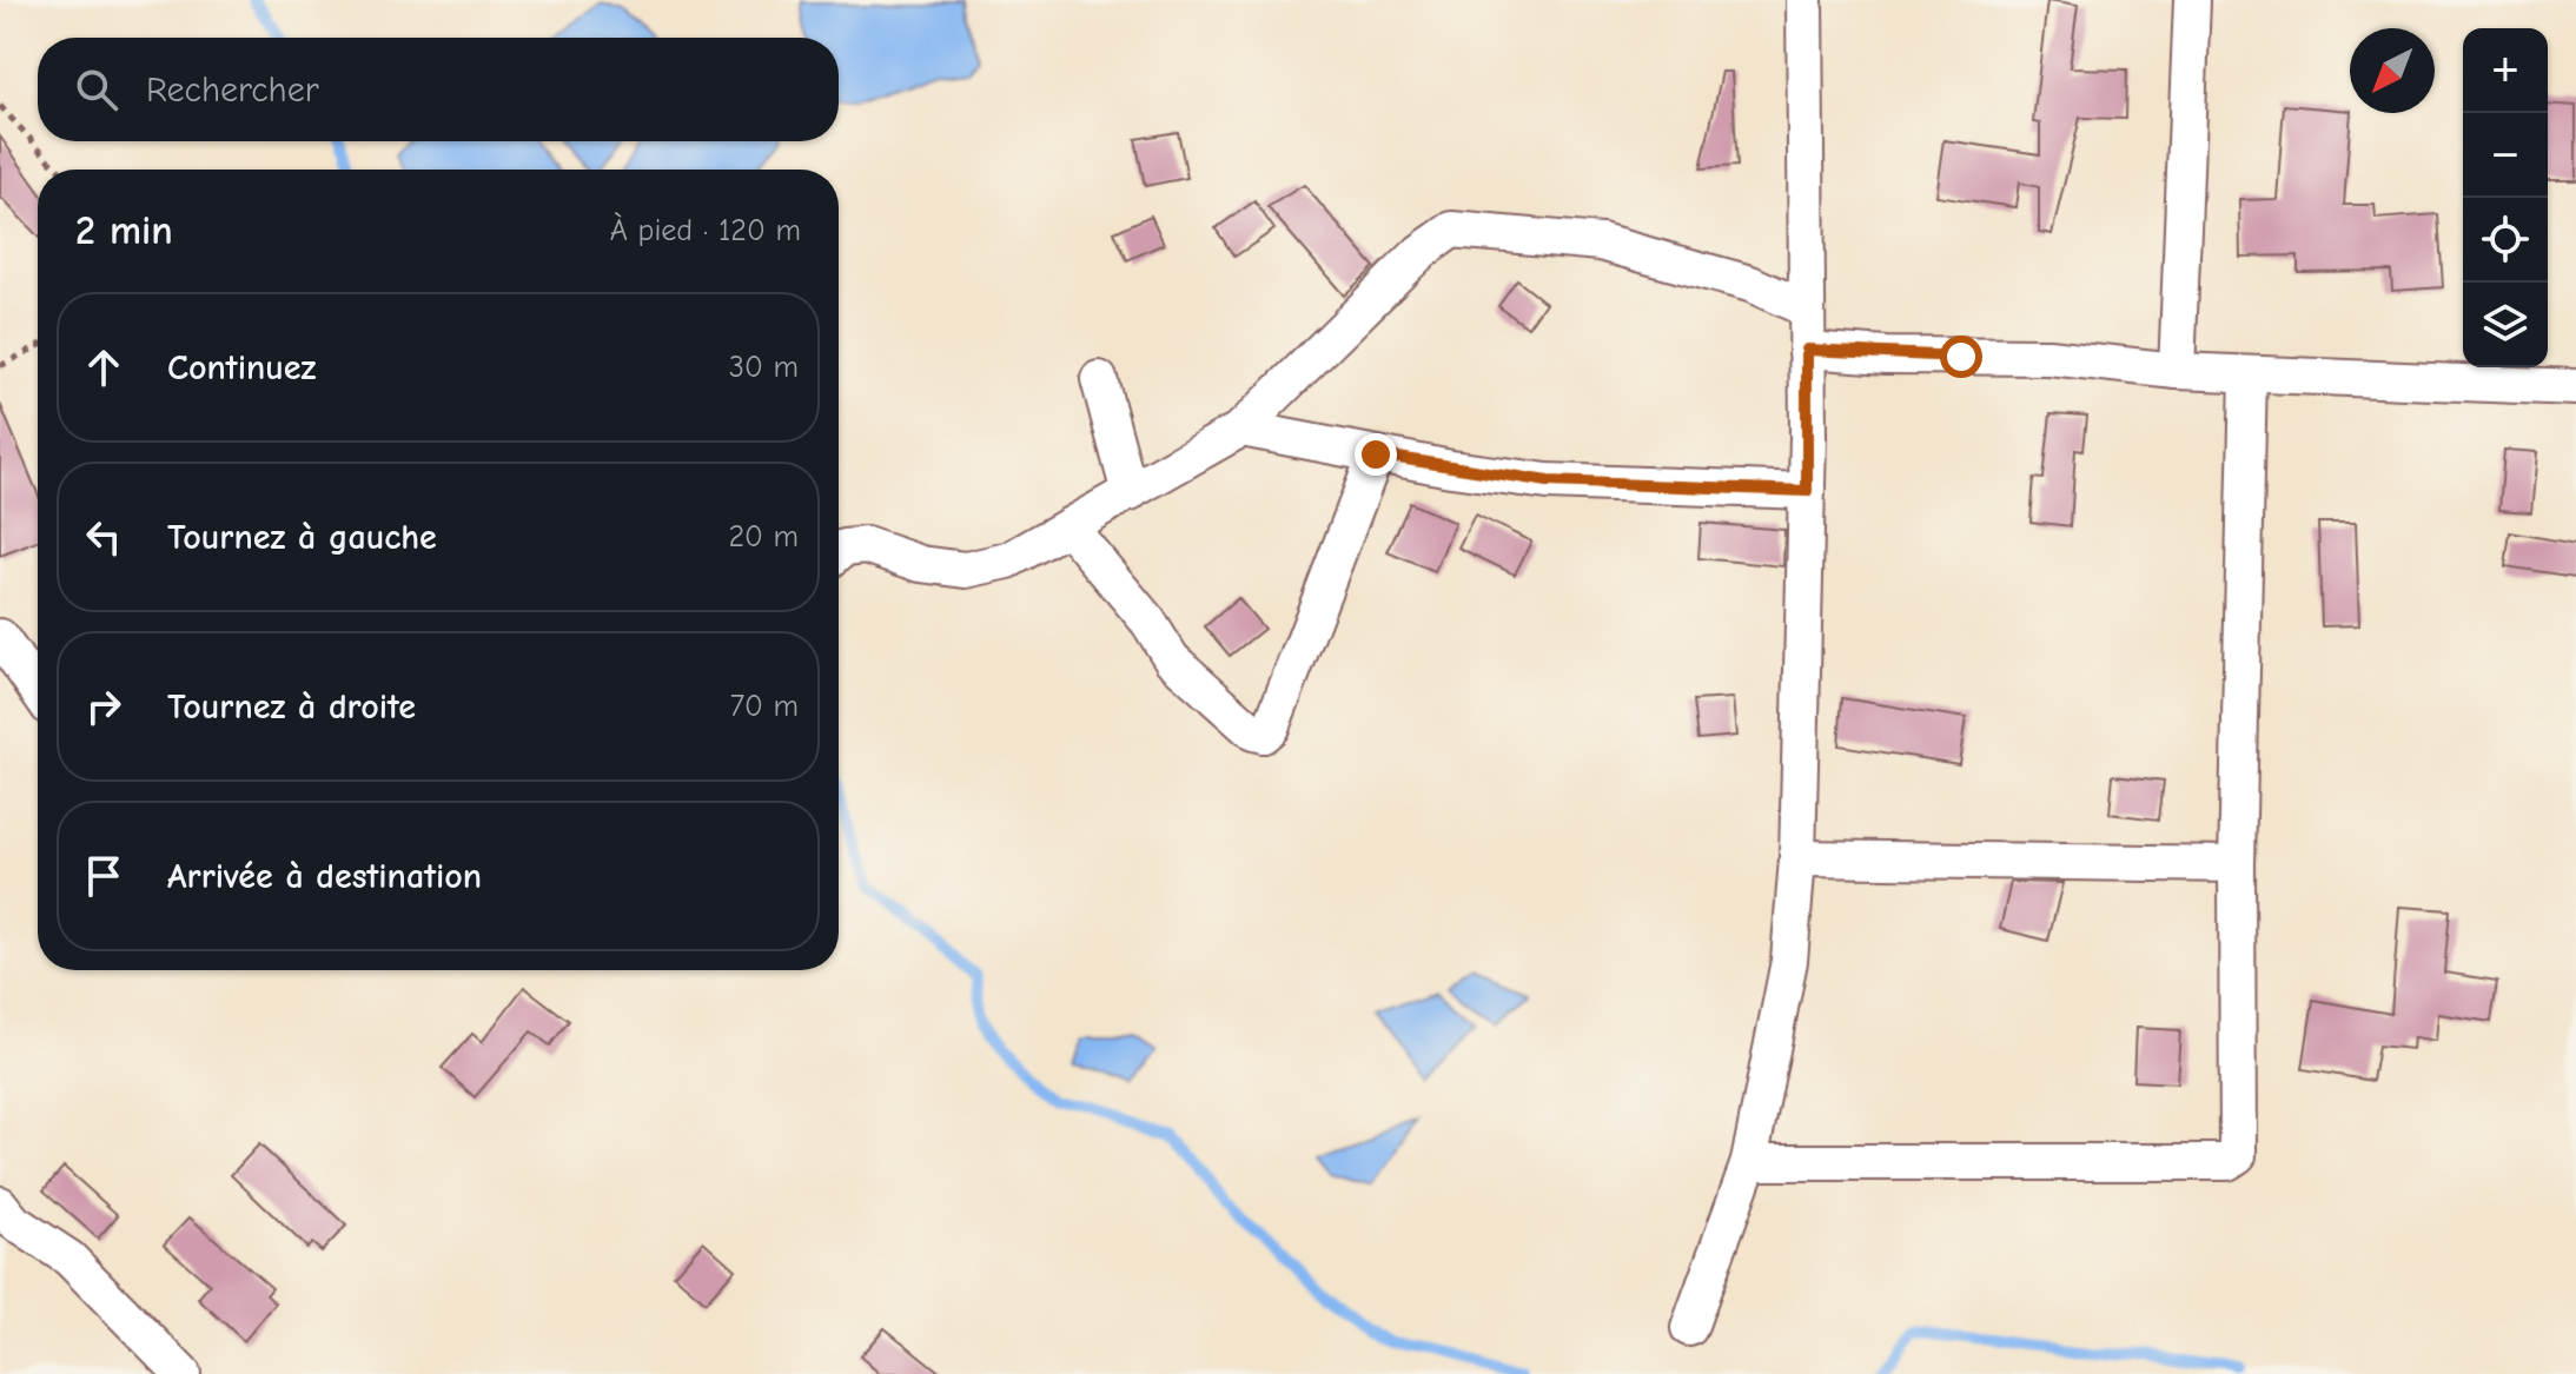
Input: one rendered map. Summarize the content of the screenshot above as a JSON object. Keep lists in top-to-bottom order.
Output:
{
  "north": "bottom left",
  "page": {
    "map_buttons": ["+", "−"],
    "search": "Rechercher",
    "heading": ["2 min", "À pied · 120 m"],
    "list": [
      ["Continuez", "30 m"],
      ["Tournez à gauche", "20 m"],
      ["Tournez à droite", "70 m"],
      "Arrivée à destination"
    ]
  }
}
